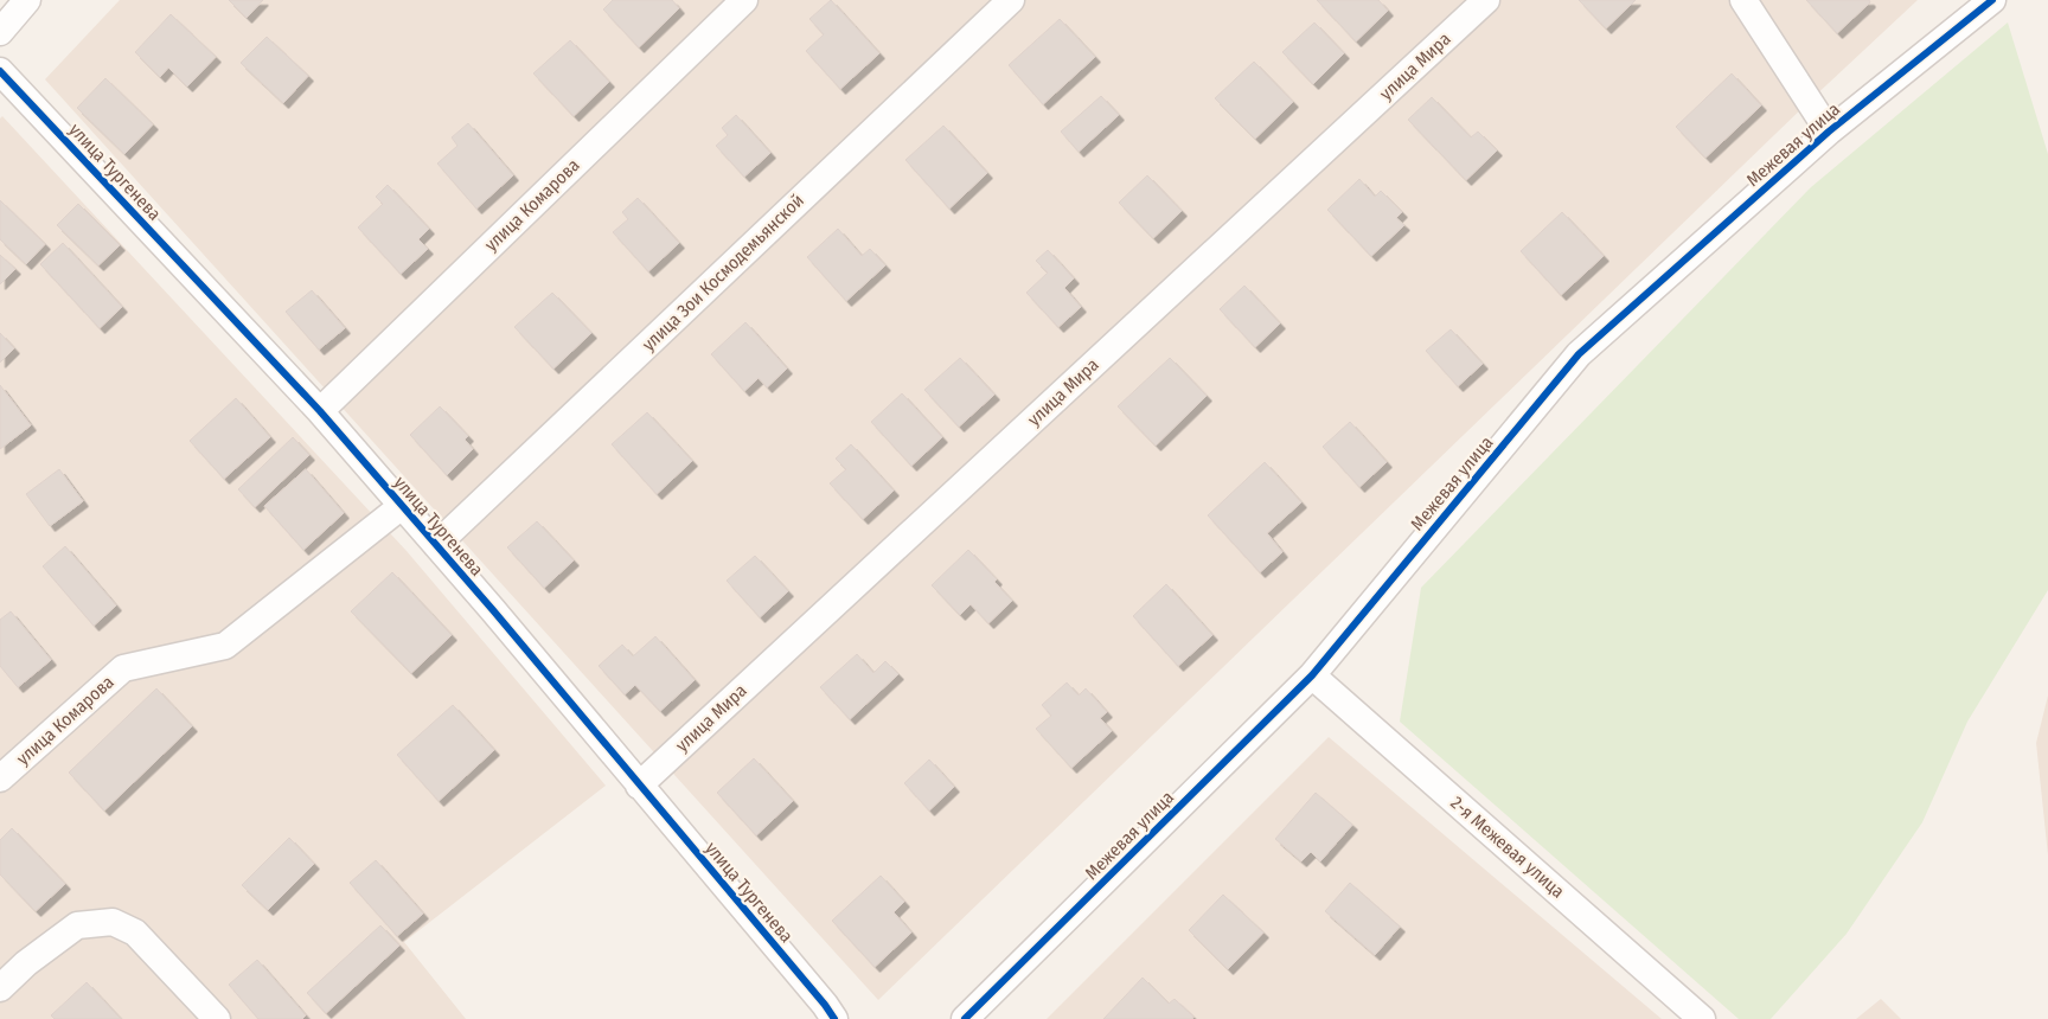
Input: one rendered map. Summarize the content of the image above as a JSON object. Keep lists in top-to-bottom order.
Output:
{
  "streets": {
    "street": [
      "улица Мира",
      "Межевая улица",
      "улица Тургенева",
      "улица Комарова",
      "улица Зои Космодемьянской",
      "2-я Межевая улица"
    ]
  },
  "crossings": [
    ["улица Мира", "улица Тургенева"],
    ["Межевая улица", "2-я Межевая улица"],
    ["улица Тургенева", "улица Комарова"],
    ["улица Тургенева", "улица Зои Космодемьянской"]
  ]
}
